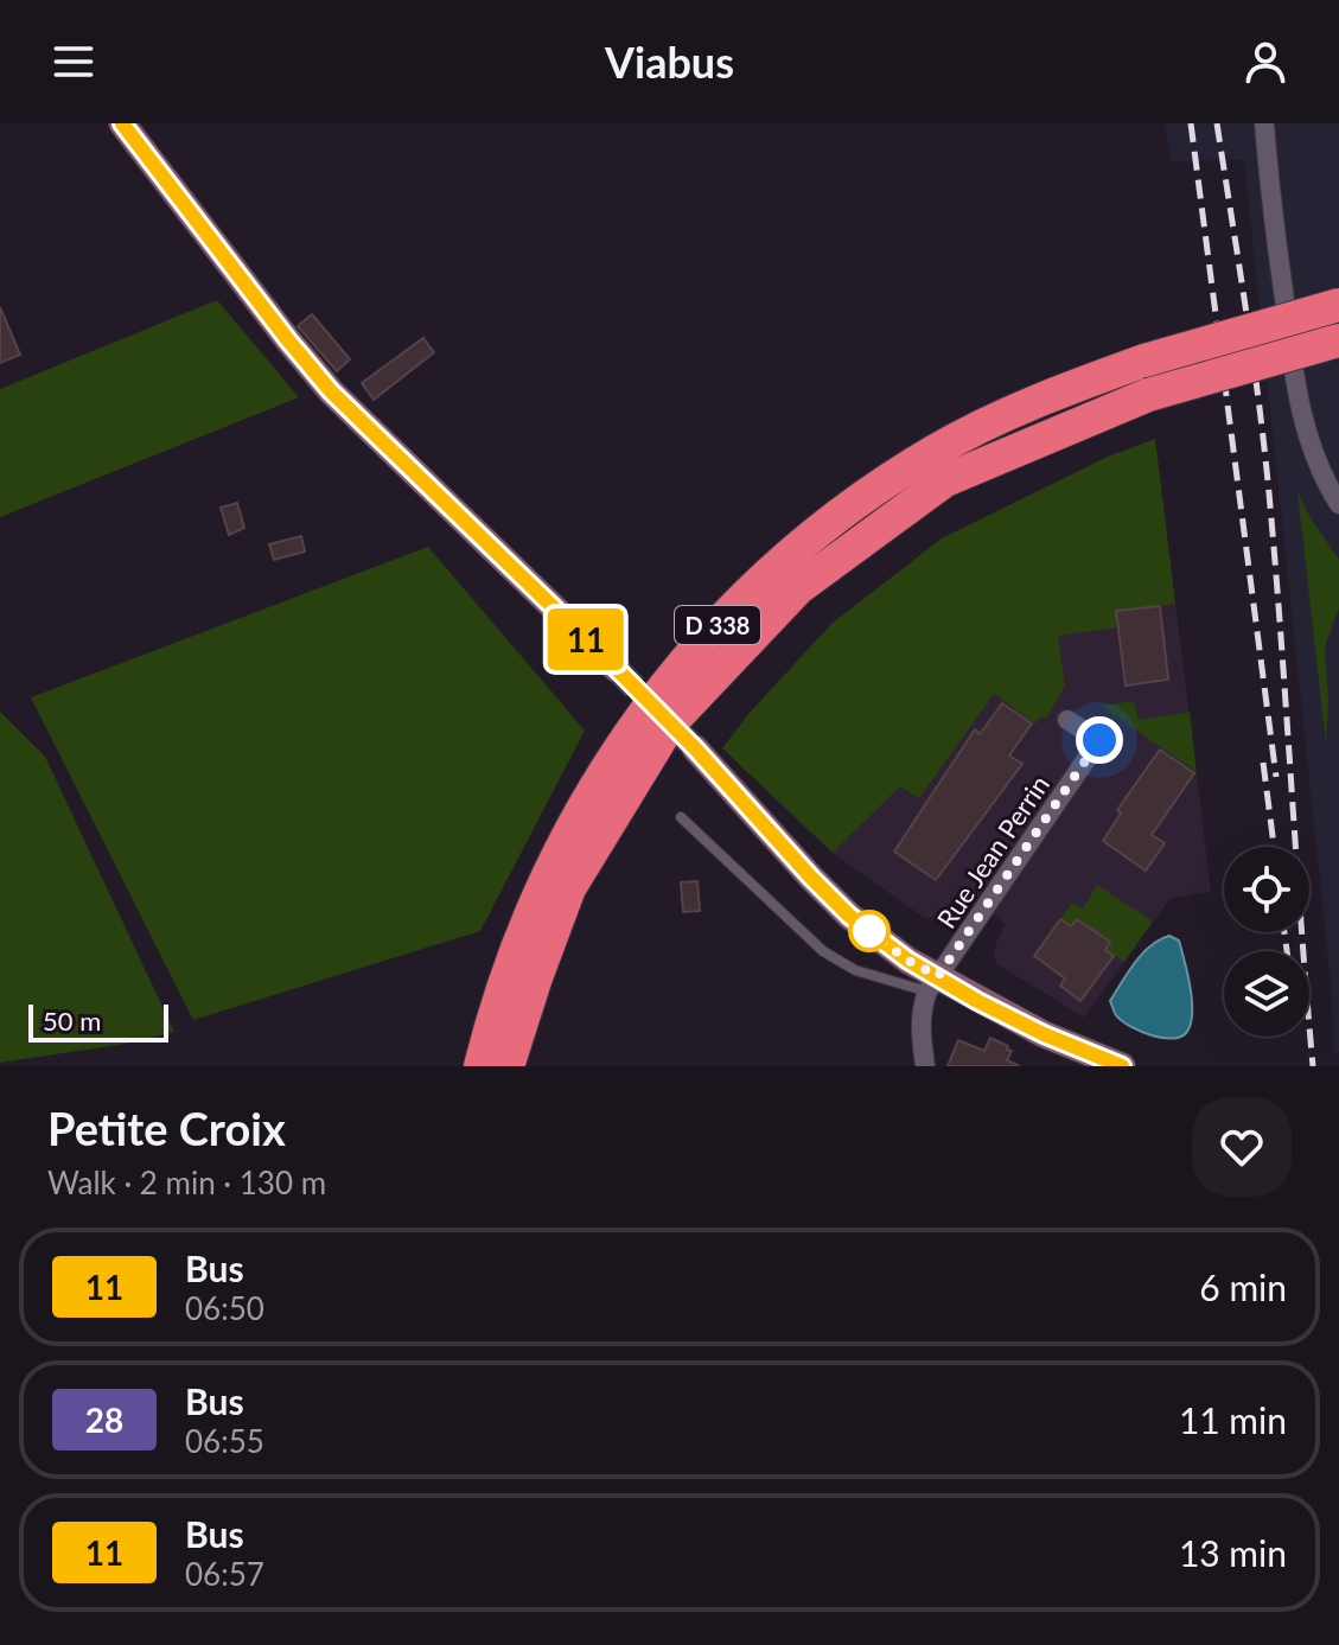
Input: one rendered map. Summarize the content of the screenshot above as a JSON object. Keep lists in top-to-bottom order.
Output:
{
  "streets": {
    "highway": ["D 338"],
    "street": ["Rue Jean Perrin"]
  },
  "lines": ["bus line 11"],
  "scale_bar": "50 m",
  "page": {
    "header": "Viabus",
    "on_map": "11",
    "scale": "50 m",
    "heading": ["Petite Croix", "Walk · 2 min · 130 m"],
    "list": [
      {
        "mark": "11",
        "name": "Bus",
        "note": "06:50",
        "value": "6 min"
      },
      {
        "mark": "28",
        "name": "Bus",
        "note": "06:55",
        "value": "11 min"
      },
      {
        "mark": "11",
        "name": "Bus",
        "note": "06:57",
        "value": "13 min"
      }
    ]
  }
}
